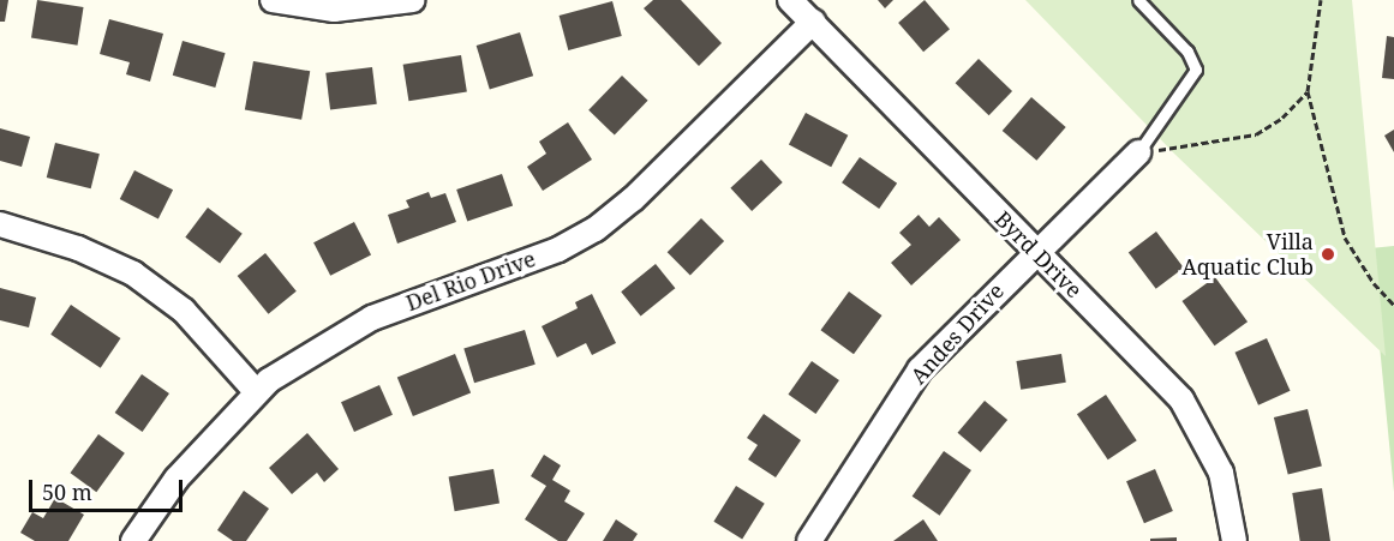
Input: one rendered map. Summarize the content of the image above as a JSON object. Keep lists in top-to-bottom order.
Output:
{
  "streets": {
    "street": ["Byrd Drive", "Del Rio Drive", "Andes Drive"]
  },
  "crossings": [
    ["Byrd Drive", "Del Rio Drive"],
    ["Byrd Drive", "Andes Drive"]
  ],
  "places": ["Villa Aquatic Club"],
  "scale_bar": "50 m"
}
